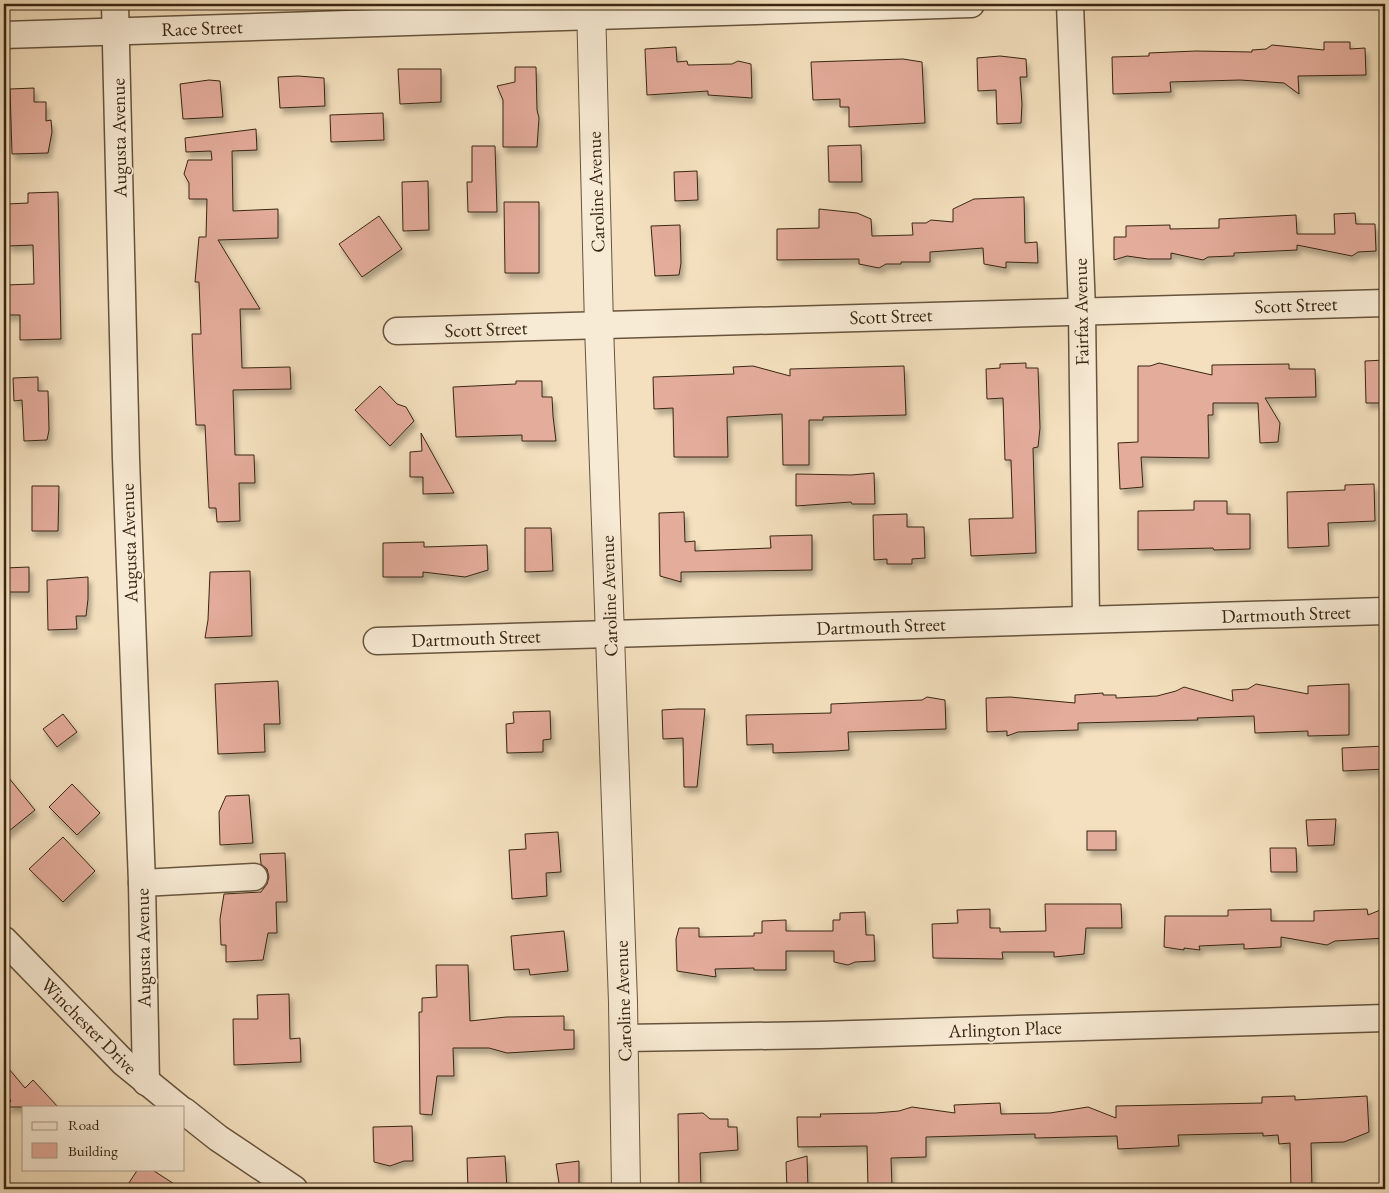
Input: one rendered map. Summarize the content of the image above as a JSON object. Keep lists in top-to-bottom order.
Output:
{
  "streets": {
    "street": [
      "Race Street",
      "Augusta Avenue",
      "Caroline Avenue",
      "Scott Street",
      "Fairfax Avenue",
      "Dartmouth Street",
      "Winchester Drive",
      "Arlington Place"
    ]
  },
  "crossings": [
    ["Race Street", "Augusta Avenue"],
    ["Race Street", "Caroline Avenue"],
    ["Augusta Avenue", "Winchester Drive"],
    ["Caroline Avenue", "Scott Street"],
    ["Caroline Avenue", "Dartmouth Street"],
    ["Caroline Avenue", "Arlington Place"],
    ["Scott Street", "Fairfax Avenue"],
    ["Fairfax Avenue", "Dartmouth Street"]
  ],
  "legend": ["Road", "Building"]
}
